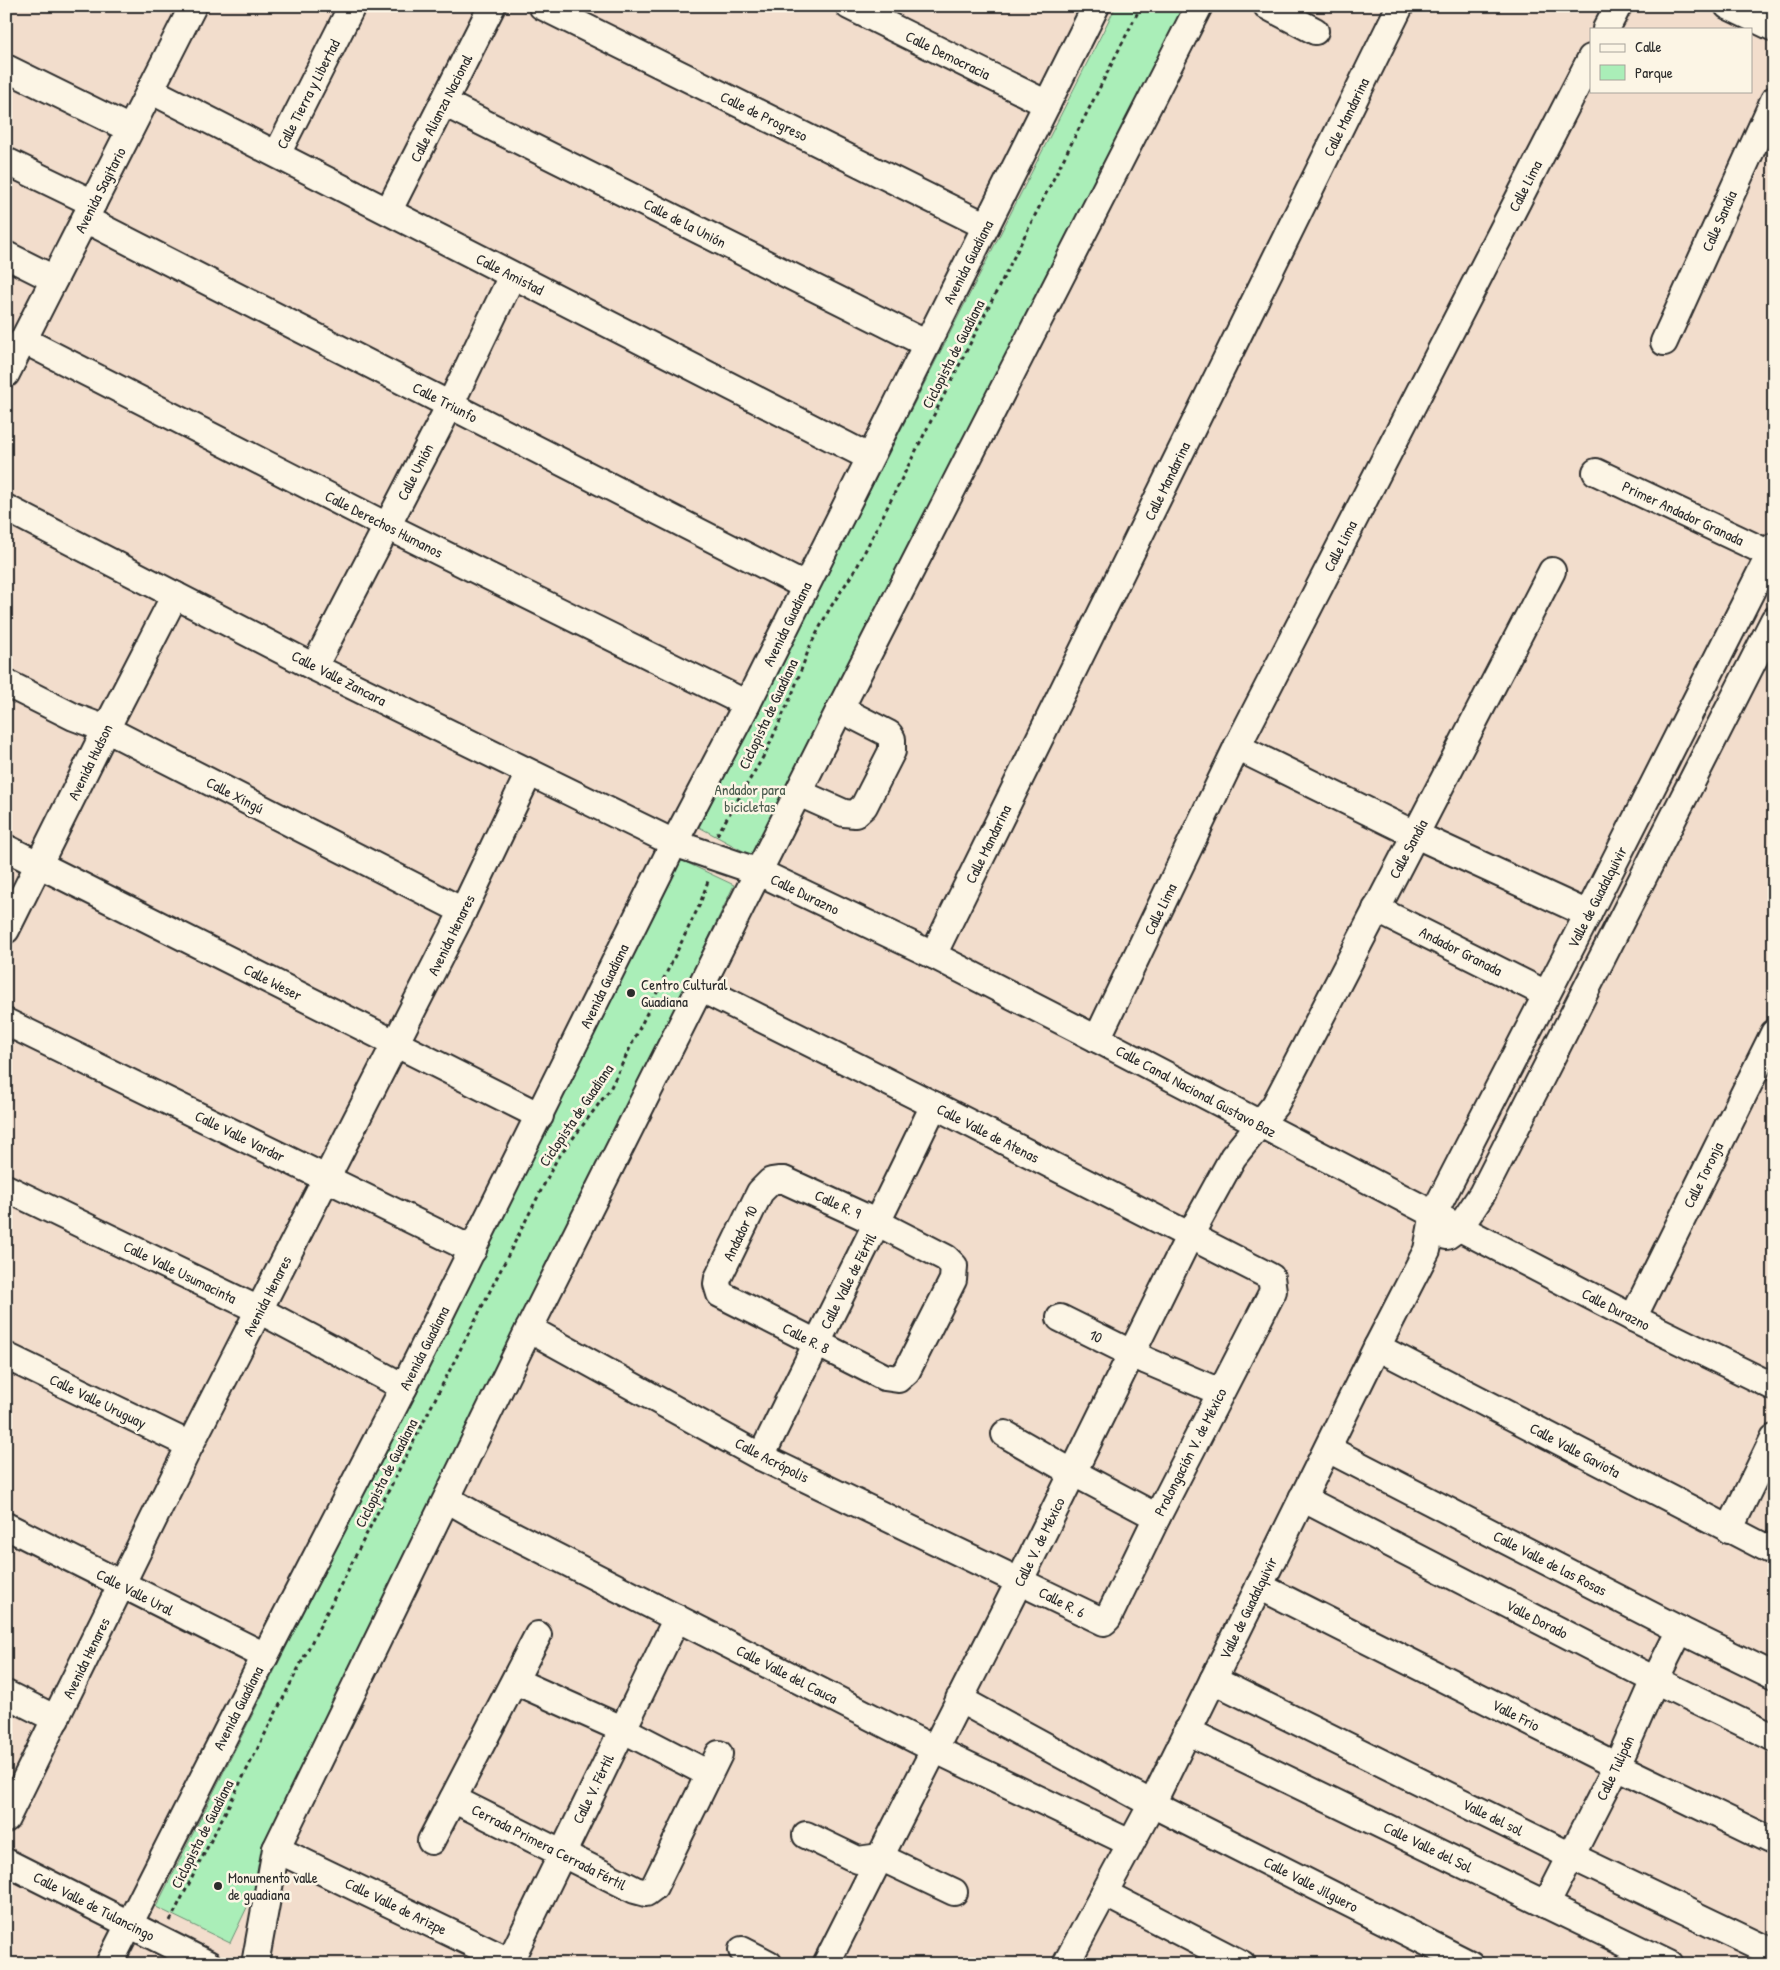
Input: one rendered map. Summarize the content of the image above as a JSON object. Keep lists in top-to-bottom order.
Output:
{
  "streets": {
    "street": [
      "Calle Democracia",
      "Calle Tierra y Libertad",
      "Calle Alianza Nacional",
      "Calle de Progreso",
      "Calle Mandarina",
      "Calle Lima",
      "Avenida Sagitario",
      "Calle Sandia",
      "Calle de la Unión",
      "Avenida Guadiana",
      "Calle Amistad",
      "Calle Triunfo",
      "Calle Unión",
      "Primer Andador Granada",
      "Calle Derechos Humanos",
      "Calle Valle Zancara",
      "Avenida Hudson",
      "Calle Xingú",
      "Calle Durazno",
      "Valle de Guadalquivir",
      "Avenida Henares",
      "Andador Granada",
      "Calle Weser",
      "Calle Canal Nacional Gustavo Baz",
      "Calle Valle de Atenas",
      "Calle Valle Vardar",
      "Calle Toronja",
      "Calle R. 9",
      "Andador 10",
      "Calle Valle Usumacinta",
      "Calle Valle de Fértil",
      "10",
      "Calle R. 8",
      "Calle Valle Uruguay",
      "Calle Valle Gaviota",
      "Prolongación V. de México",
      "Calle Acrópolis",
      "Calle V. de México",
      "Calle Valle de las Rosas",
      "Calle Valle Ural",
      "Calle R. 6",
      "Valle Dorado",
      "Calle Valle del Cauca",
      "Valle Frio",
      "Calle Tulipán",
      "Calle V. Fértil",
      "Valle del sol",
      "Cerrada Primera Cerrada Fértil",
      "Calle Valle del Sol",
      "Calle Valle Jilguero",
      "Calle Valle de Tulancingo",
      "Calle Valle de Arizpe"
    ],
    "path": ["Ciclopista de Guadiana"]
  },
  "crossings": [
    ["Calle Democracia", "Avenida Guadiana"],
    ["Calle Tierra y Libertad", "Calle Amistad"],
    ["Calle Alianza Nacional", "Calle de la Unión"],
    ["Calle Alianza Nacional", "Calle Amistad"],
    ["Calle de Progreso", "Avenida Guadiana"],
    ["Calle Mandarina", "Calle Durazno"],
    ["Calle Mandarina", "Calle Canal Nacional Gustavo Baz"],
    ["Calle Lima", "Calle Canal Nacional Gustavo Baz"],
    ["Avenida Sagitario", "Calle Amistad"],
    ["Avenida Sagitario", "Calle Triunfo"],
    ["Avenida Sagitario", "Calle Derechos Humanos"],
    ["Calle Sandia", "Andador Granada"],
    ["Calle Sandia", "Calle Canal Nacional Gustavo Baz"],
    ["Calle Sandia", "Calle V. de México"],
    ["Calle de la Unión", "Avenida Guadiana"],
    ["Avenida Guadiana", "Calle Amistad"],
    ["Avenida Guadiana", "Calle Triunfo"],
    ["Avenida Guadiana", "Calle Derechos Humanos"],
    ["Avenida Guadiana", "Calle Valle Zancara"],
    ["Avenida Guadiana", "Calle Durazno"],
    ["Avenida Guadiana", "Calle Weser"],
    ["Avenida Guadiana", "Calle Valle Vardar"],
    ["Avenida Guadiana", "Calle Valle Usumacinta"],
    ["Avenida Guadiana", "Calle Valle Ural"],
    ["Avenida Guadiana", "Calle Valle de Tulancingo"],
    ["Calle Amistad", "Calle Unión"],
    ["Ciclopista de Guadiana", "Calle Durazno"],
    ["Ciclopista de Guadiana", "Calle Valle de Tulancingo"],
    ["Calle Triunfo", "Calle Unión"],
    ["Calle Unión", "Calle Derechos Humanos"],
    ["Calle Unión", "Calle Valle Zancara"],
    ["Primer Andador Granada", "Valle de Guadalquivir"],
    ["Calle Valle Zancara", "Avenida Hudson"],
    ["Calle Valle Zancara", "Calle Durazno"],
    ["Calle Valle Zancara", "Avenida Henares"],
    ["Avenida Hudson", "Calle Xingú"],
    ["Avenida Hudson", "Calle Weser"],
    ["Calle Xingú", "Avenida Henares"],
    ["Calle Durazno", "Valle de Guadalquivir"],
    ["Calle Durazno", "Calle Canal Nacional Gustavo Baz"],
    ["Calle Durazno", "Calle Toronja"],
    ["Valle de Guadalquivir", "Andador Granada"],
    ["Valle de Guadalquivir", "Calle Canal Nacional Gustavo Baz"],
    ["Valle de Guadalquivir", "Calle Valle Gaviota"],
    ["Valle de Guadalquivir", "Calle Valle de las Rosas"],
    ["Valle de Guadalquivir", "Valle Dorado"],
    ["Valle de Guadalquivir", "Calle Valle del Cauca"],
    ["Valle de Guadalquivir", "Valle Frio"],
    ["Valle de Guadalquivir", "Valle del sol"],
    ["Valle de Guadalquivir", "Calle Valle del Sol"],
    ["Valle de Guadalquivir", "Calle Valle Jilguero"],
    ["Avenida Henares", "Calle Weser"],
    ["Avenida Henares", "Calle Valle Vardar"],
    ["Avenida Henares", "Calle Valle Usumacinta"],
    ["Avenida Henares", "Calle Valle Uruguay"],
    ["Avenida Henares", "Calle Valle Ural"],
    ["Calle Canal Nacional Gustavo Baz", "Calle V. de México"],
    ["Calle Valle de Atenas", "Calle Valle de Fértil"],
    ["Calle Valle de Atenas", "Prolongación V. de México"],
    ["Calle Valle de Atenas", "Calle V. de México"],
    ["Calle R. 9", "Andador 10"],
    ["Calle R. 9", "Calle Valle de Fértil"],
    ["Calle R. 9", "Calle R. 8"],
    ["Andador 10", "Calle R. 8"],
    ["Calle Valle de Fértil", "Calle R. 8"],
    ["Calle Valle de Fértil", "Calle Acrópolis"],
    ["10", "Calle V. de México"],
    ["Prolongación V. de México", "Calle R. 6"],
    ["Calle Acrópolis", "Calle V. de México"],
    ["Calle Acrópolis", "Calle R. 6"],
    ["Calle V. de México", "Calle R. 6"],
    ["Calle V. de México", "Calle Valle del Cauca"],
    ["Calle Valle de las Rosas", "Calle Tulipán"],
    ["Valle Dorado", "Calle Tulipán"],
    ["Calle Valle del Cauca", "Calle V. Fértil"],
    ["Valle Frio", "Calle Tulipán"],
    ["Calle Tulipán", "Valle del sol"],
    ["Calle Tulipán", "Calle Valle del Sol"],
    ["Calle V. Fértil", "Cerrada Primera Cerrada Fértil"],
    ["Calle V. Fértil", "Calle Valle de Arizpe"]
  ],
  "parks": ["Andador para bicicletas"],
  "places": ["Centro Cultural Guadiana", "Monumento valle de guadiana"],
  "legend": ["Calle", "Parque"]
}
